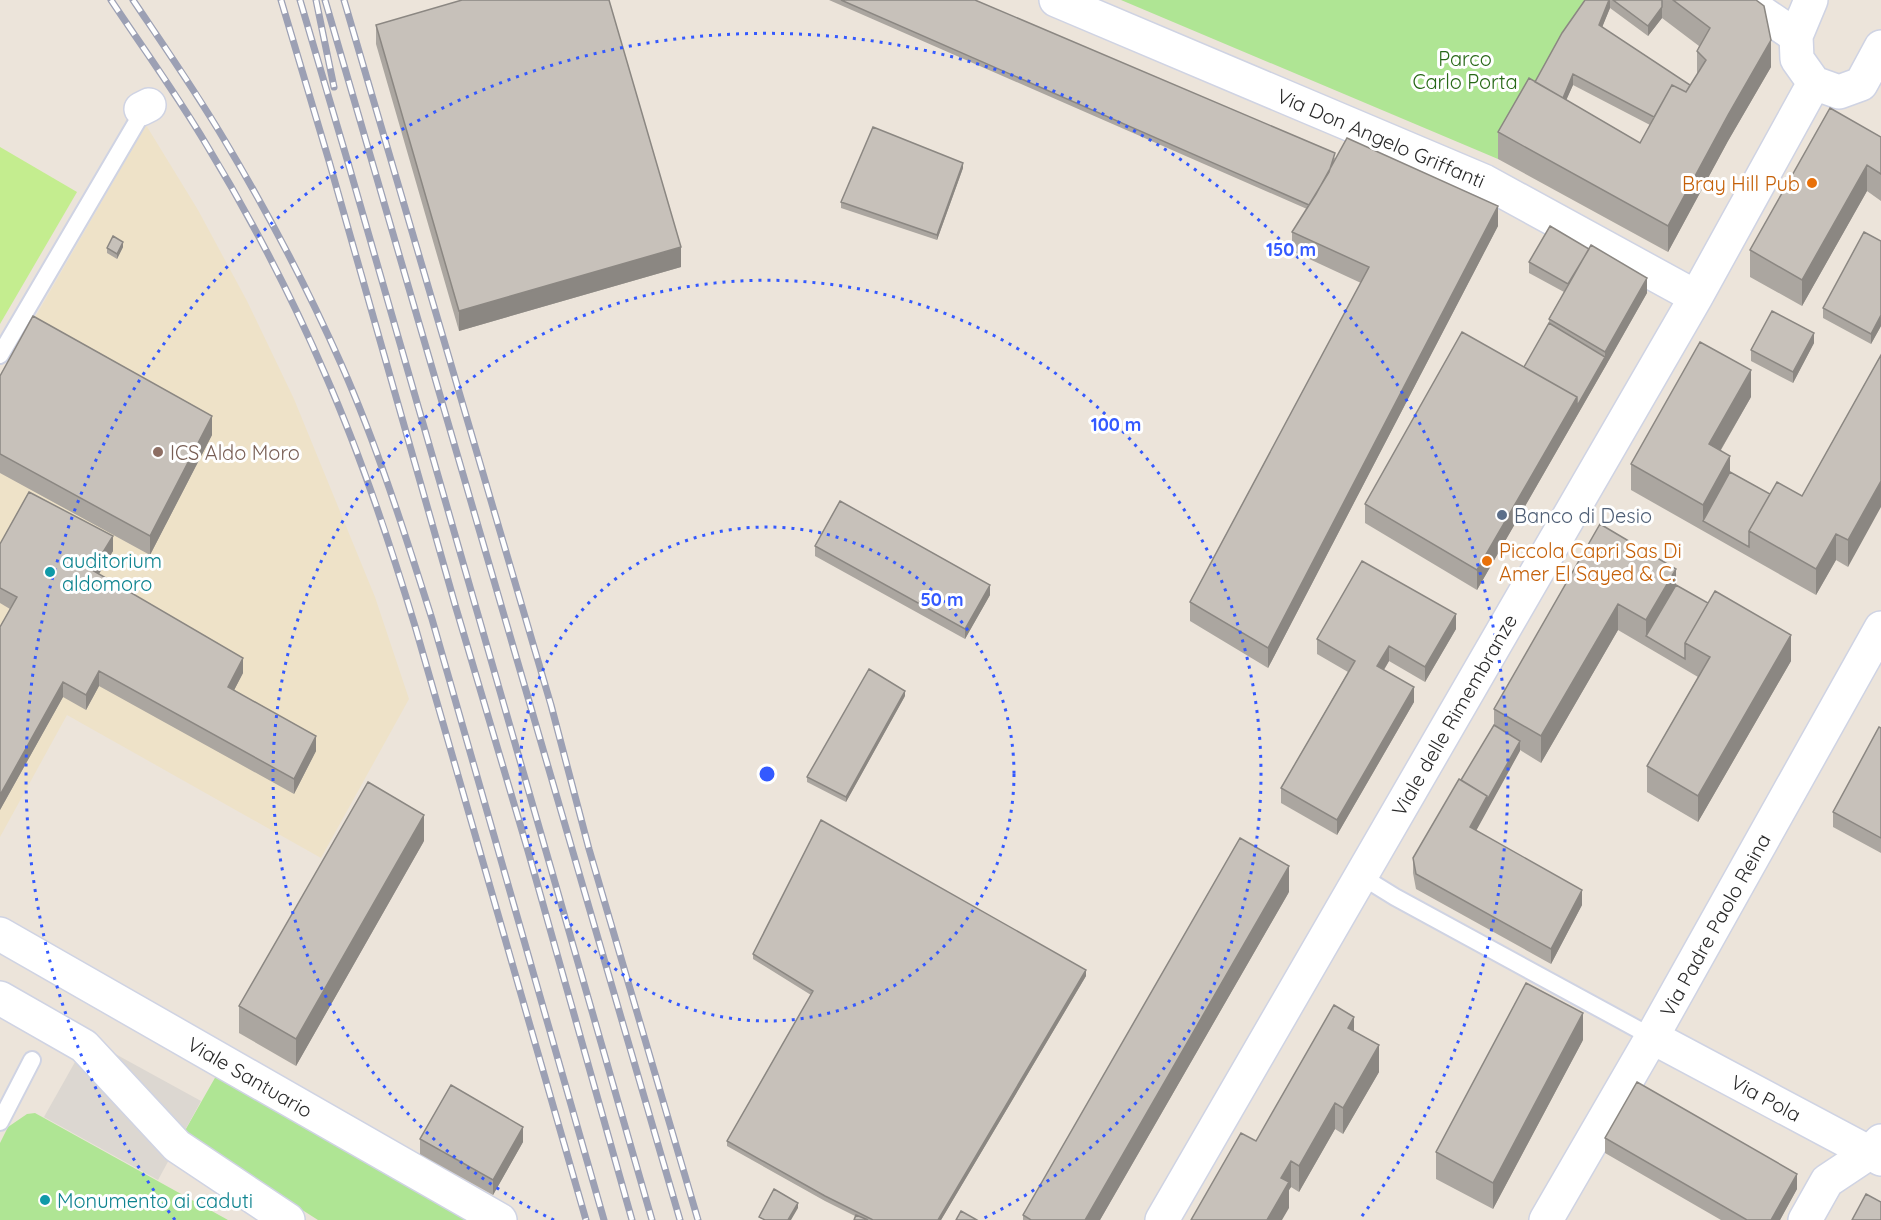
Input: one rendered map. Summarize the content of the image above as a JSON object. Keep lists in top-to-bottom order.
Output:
{
  "streets": {
    "street": [
      "Via Don Angelo Griffanti",
      "Viale delle Rimembranze",
      "Via Padre Paolo Reina",
      "Viale Santuario",
      "Via Pola"
    ]
  },
  "crossings": [
    ["Via Don Angelo Griffanti", "Viale delle Rimembranze"],
    ["Via Padre Paolo Reina", "Via Pola"]
  ],
  "parks": ["Parco Carlo Porta"],
  "places": [
    "Bray Hill Pub",
    "ICS Aldo Moro",
    "Banco di Desio",
    "Piccola Capri Sas Di Amer El Sayed & C.",
    "auditorium aldomoro",
    "Monumento ai caduti"
  ],
  "rings": ["150 m", "100 m", "50 m"]
}
